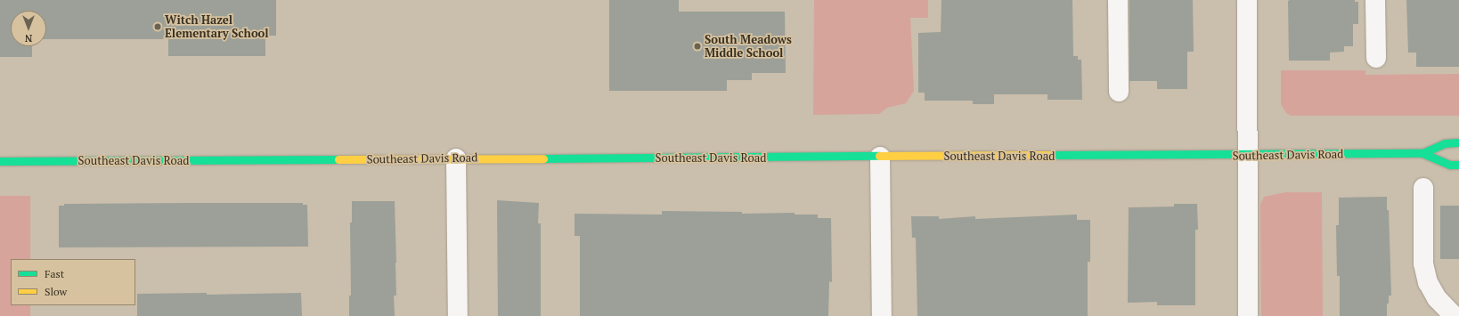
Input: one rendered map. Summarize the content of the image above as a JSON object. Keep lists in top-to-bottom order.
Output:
{
  "streets": {
    "street": ["Southeast Davis Road"]
  },
  "places": ["Witch Hazel Elementary School", "South Meadows Middle School"],
  "legend": ["Fast", "Slow"],
  "north": "bottom"
}
